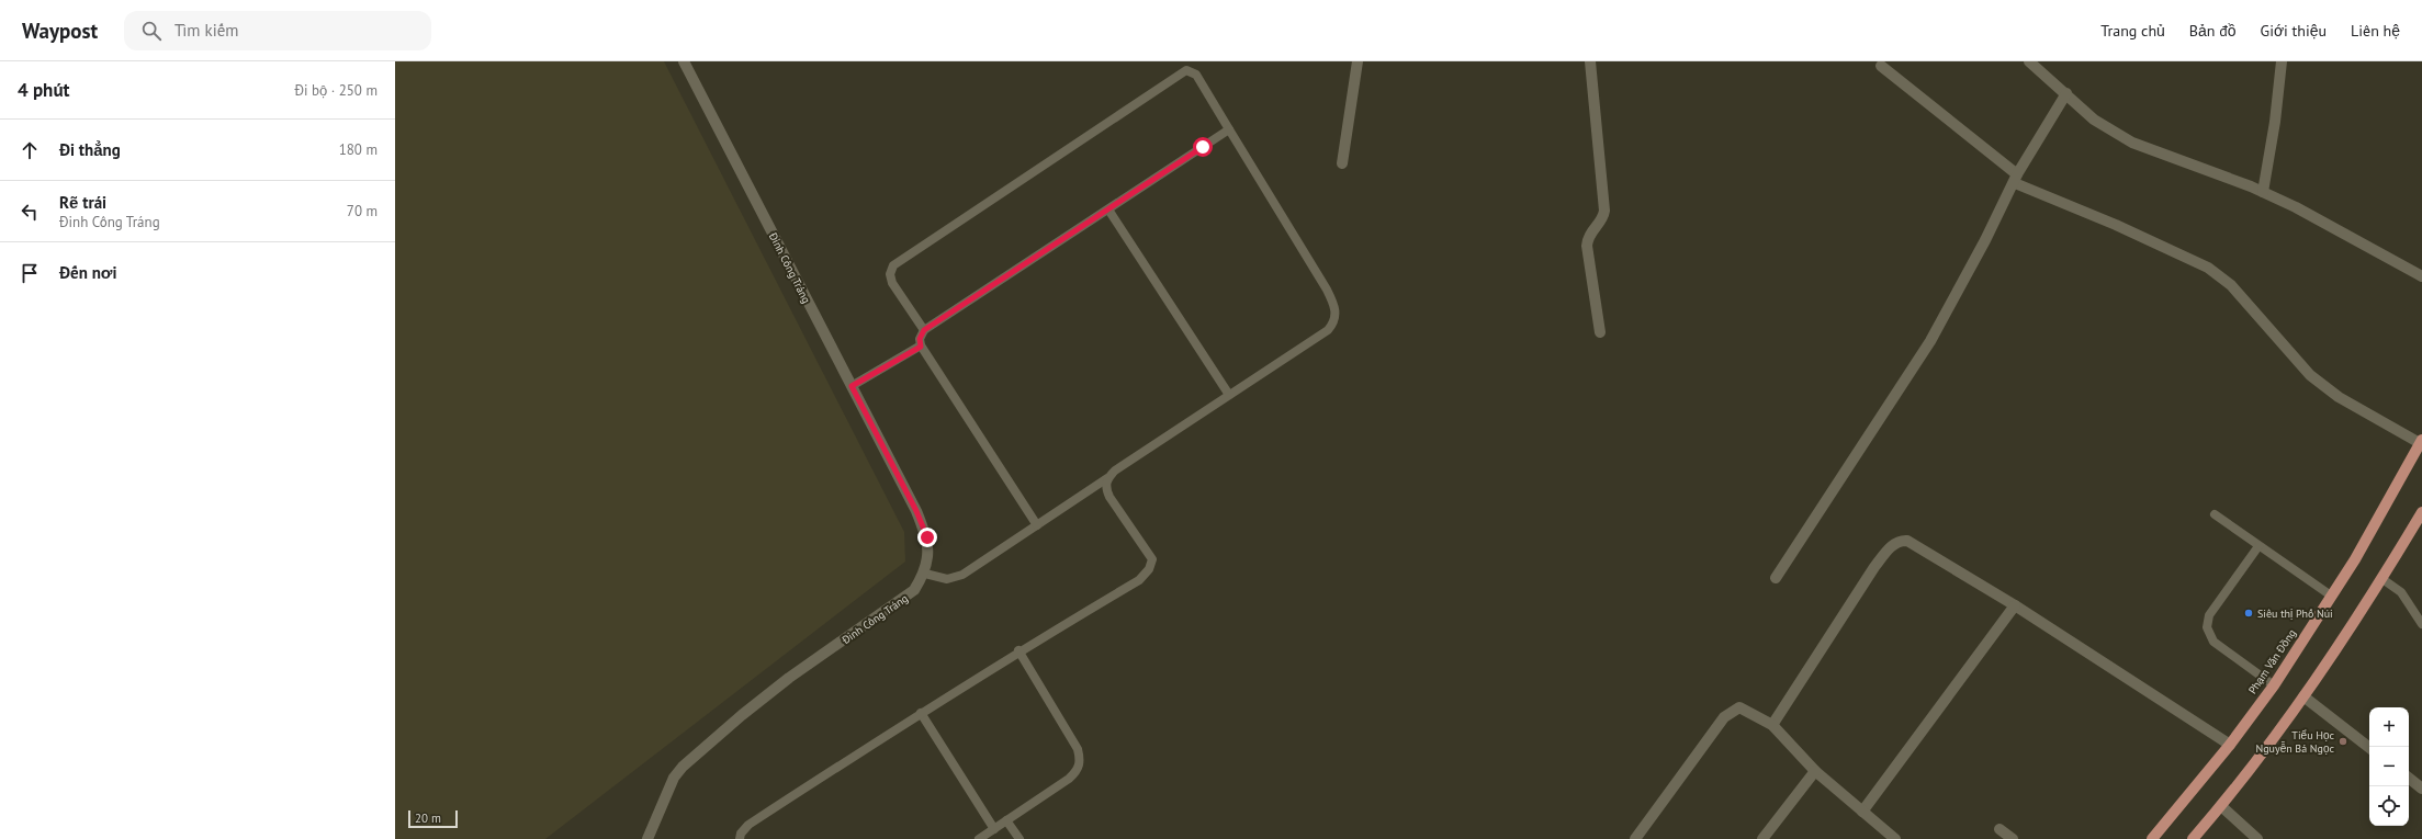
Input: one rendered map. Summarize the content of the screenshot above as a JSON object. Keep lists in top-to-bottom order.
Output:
{
  "streets": {
    "main road": ["Phạm Văn Đồng"],
    "street": ["Đinh Công Tráng"]
  },
  "places": ["Siêu thị Phố Núi", "Tiểu Học Nguyễn Bá Ngọc"],
  "scale_bar": "20 m",
  "page": {
    "header": "Waypost",
    "search": "Tìm kiếm",
    "nav": [
      "Trang chủ",
      "Bản đồ",
      "Giới thiệu",
      "Liên hệ"
    ],
    "heading": ["4 phút", "Đi bộ · 250 m"],
    "list": [
      ["Đi thẳng", "180 m"],
      ["Rẽ trái", "Đinh Công Tráng", "70 m"],
      "Đến nơi"
    ],
    "map_buttons": ["+", "−"],
    "scale": "20 m"
  }
}
